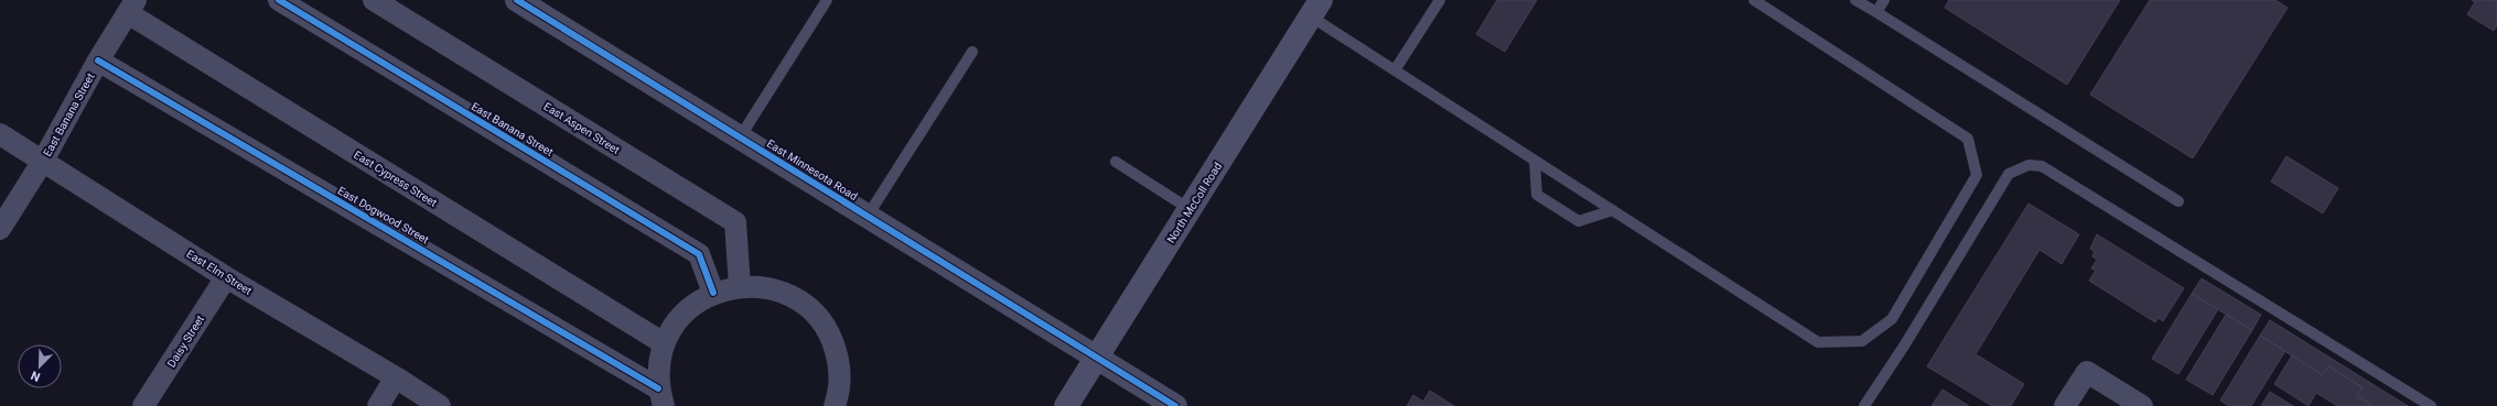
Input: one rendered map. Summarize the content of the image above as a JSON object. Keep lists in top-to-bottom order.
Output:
{
  "streets": {
    "main road": ["North McColl Road"],
    "street": [
      "East Banana Street",
      "East Aspen Street",
      "East Minnesota Road",
      "East Cypress Street",
      "East Dogwood Street",
      "East Elm Street",
      "Daisy Street"
    ]
  },
  "crossings": [
    ["East Banana Street", "East Cypress Street"],
    ["East Banana Street", "East Dogwood Street"],
    ["East Banana Street", "East Elm Street"],
    ["East Minnesota Road", "North McColl Road"],
    ["East Elm Street", "Daisy Street"]
  ],
  "north": "bottom left"
}
